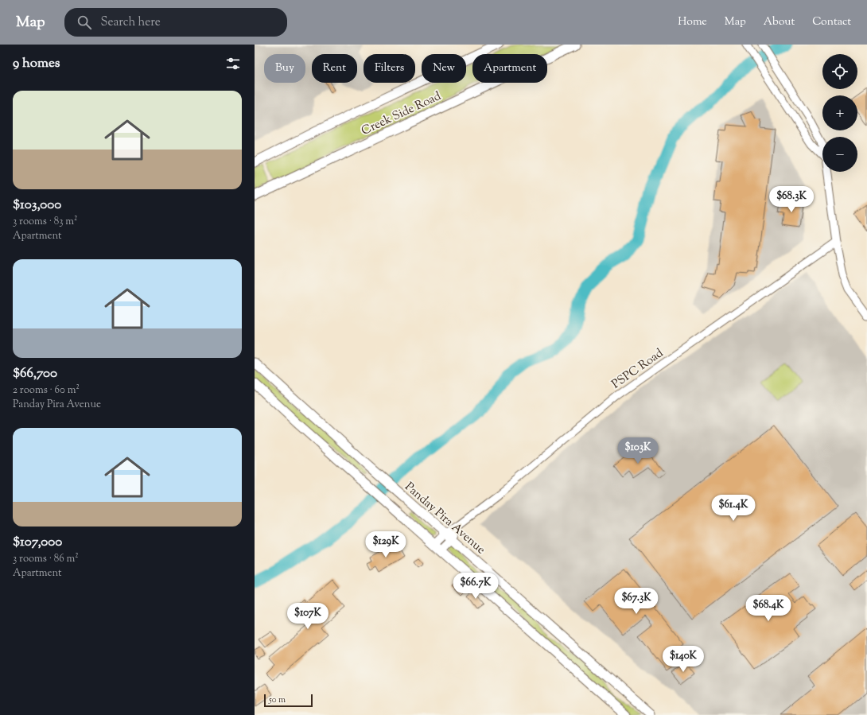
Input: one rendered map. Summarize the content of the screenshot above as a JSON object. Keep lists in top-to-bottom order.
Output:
{
  "streets": {
    "main road": ["Creek Side Road", "Panday Pira Avenue"],
    "street": ["PSPC Road"]
  },
  "crossings": [
    ["PSPC Road", "Panday Pira Avenue"]
  ],
  "scale_bar": "50 m",
  "page": {
    "header": "Map",
    "search": "Search here",
    "nav": [
      "Home",
      "Map",
      "About",
      "Contact"
    ],
    "heading": "9 homes",
    "map_buttons": ["+", "−"],
    "chip": [
      "Buy",
      "Rent",
      "Filters",
      "New",
      "Apartment"
    ],
    "list": [
      {
        "name": "$103,000",
        "note": "3 rooms · 83 m² · Apartment"
      },
      {
        "name": "$66,700",
        "note": "2 rooms · 60 m² · Panday Pira Avenue"
      },
      {
        "name": "$107,000",
        "note": "3 rooms · 86 m² · Apartment"
      }
    ],
    "price": [
      "$68.3K",
      "$103K",
      "$61.4K",
      "$129K",
      "$66.7K",
      "$67.3K",
      "$68.4K",
      "$107K",
      "$140K"
    ],
    "scale": "50 m"
  }
}
